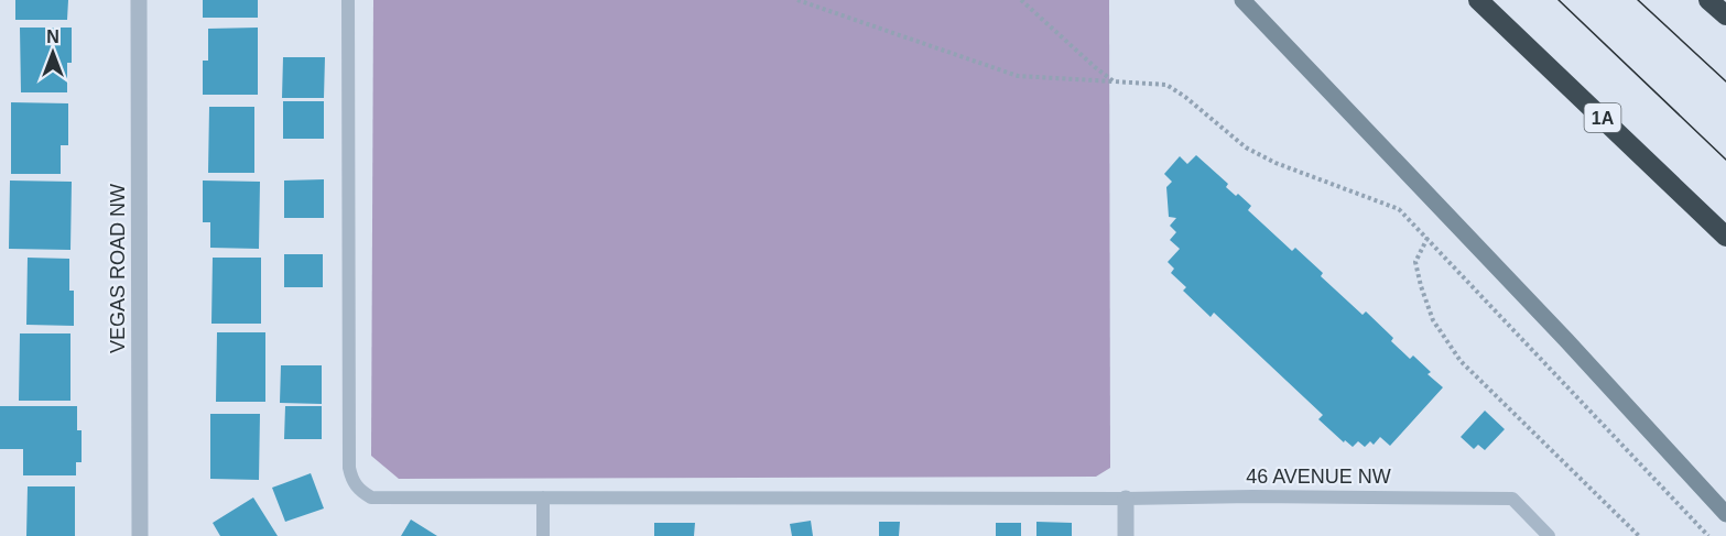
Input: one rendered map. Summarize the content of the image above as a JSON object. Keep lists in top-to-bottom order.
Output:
{
  "streets": {
    "highway": ["1A"],
    "street": ["VEGAS ROAD NW"],
    "lane": ["46 AVENUE NW"]
  },
  "north": "top"
}
